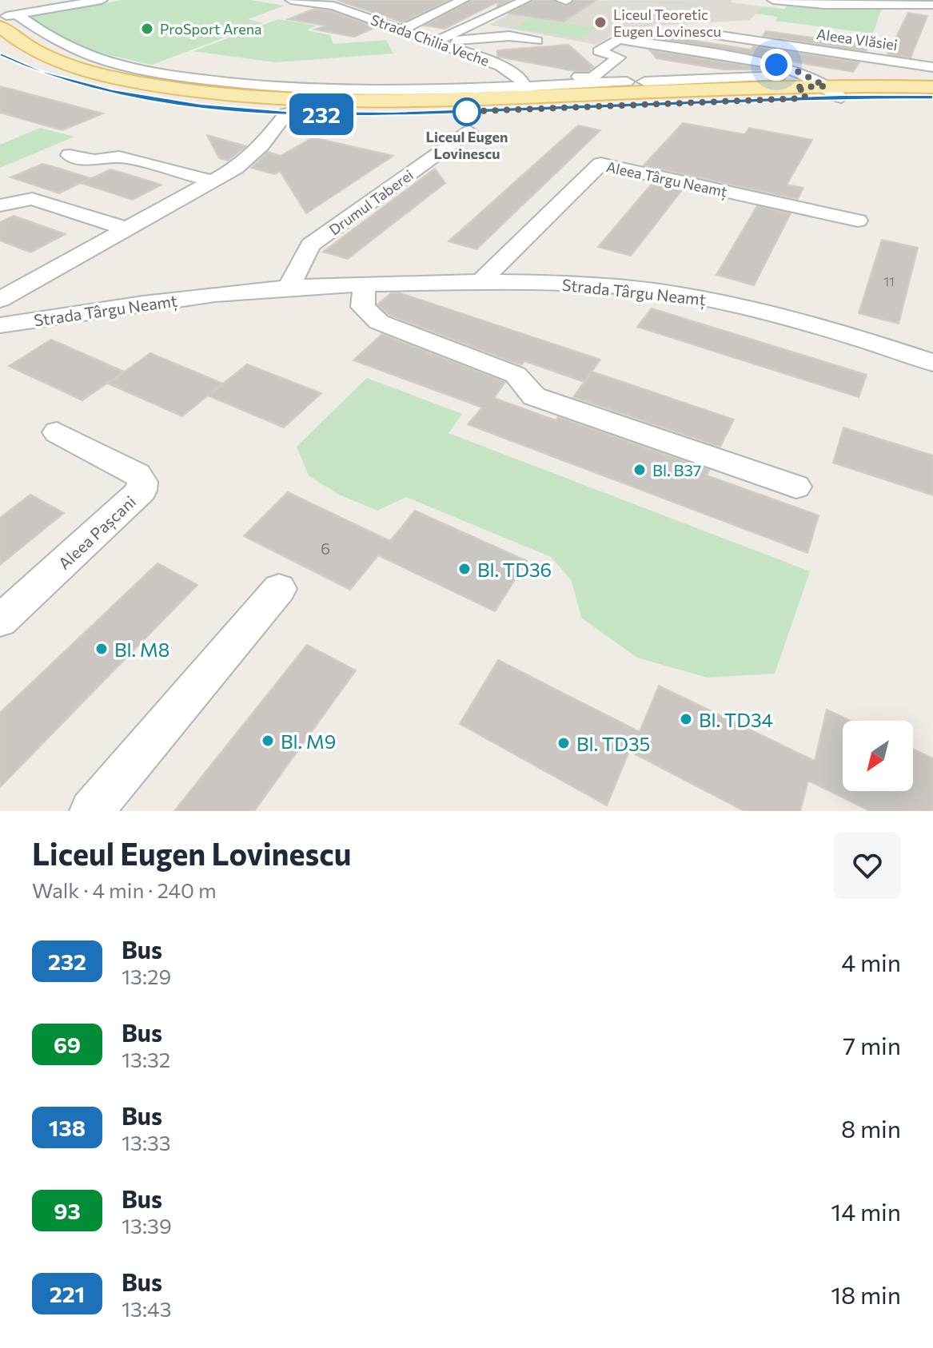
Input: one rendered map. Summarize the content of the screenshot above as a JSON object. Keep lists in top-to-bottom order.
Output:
{
  "streets": {
    "street": [
      "Strada Chilia Veche",
      "Aleea Târgu Neamț",
      "Drumul Taberei",
      "Strada Târgu Neamț",
      "Aleea Pașcani"
    ]
  },
  "crossings": [
    ["Aleea Târgu Neamț", "Strada Târgu Neamț"],
    ["Drumul Taberei", "Strada Târgu Neamț"]
  ],
  "places": [
    "Liceul Teoretic Eugen Lovinescu",
    "ProSport Arena",
    "Liceul Eugen Lovinescu",
    "Bl. B37",
    "Bl. TD36",
    "Bl. M8",
    "Bl. TD34",
    "Bl. M9",
    "Bl. TD35"
  ],
  "lines": ["bus line 232"],
  "house_numbers": ["11", "6"],
  "north": "bottom left",
  "page": {
    "on_map": "232",
    "heading": ["Liceul Eugen Lovinescu", "Walk · 4 min · 240 m"],
    "list": [
      {
        "mark": "232",
        "name": "Bus",
        "note": "13:29",
        "value": "4 min"
      },
      {
        "mark": "69",
        "name": "Bus",
        "note": "13:32",
        "value": "7 min"
      },
      {
        "mark": "138",
        "name": "Bus",
        "note": "13:33",
        "value": "8 min"
      },
      {
        "mark": "93",
        "name": "Bus",
        "note": "13:39",
        "value": "14 min"
      },
      {
        "mark": "221",
        "name": "Bus",
        "note": "13:43",
        "value": "18 min"
      }
    ]
  }
}
